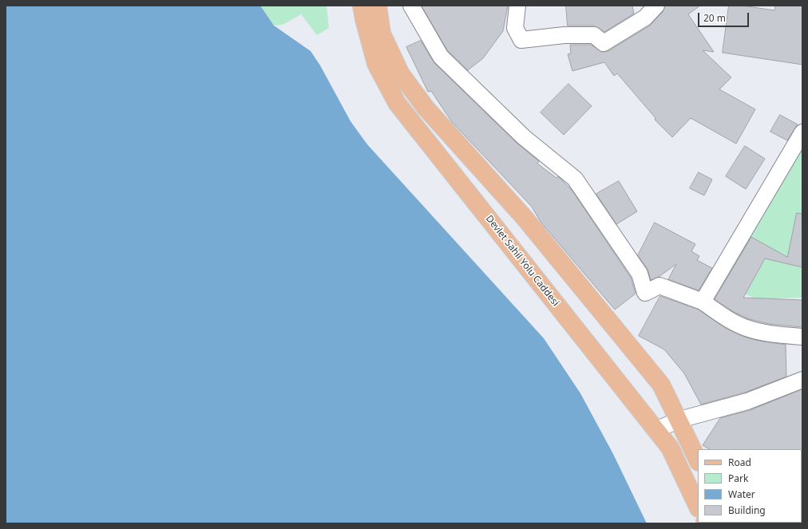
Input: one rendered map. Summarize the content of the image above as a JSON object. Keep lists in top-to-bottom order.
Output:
{
  "streets": {
    "main road": ["Devlet Sahil Yolu Caddesi"]
  },
  "legend": [
    "Road",
    "Park",
    "Water",
    "Building"
  ],
  "scale_bar": "20 m"
}
